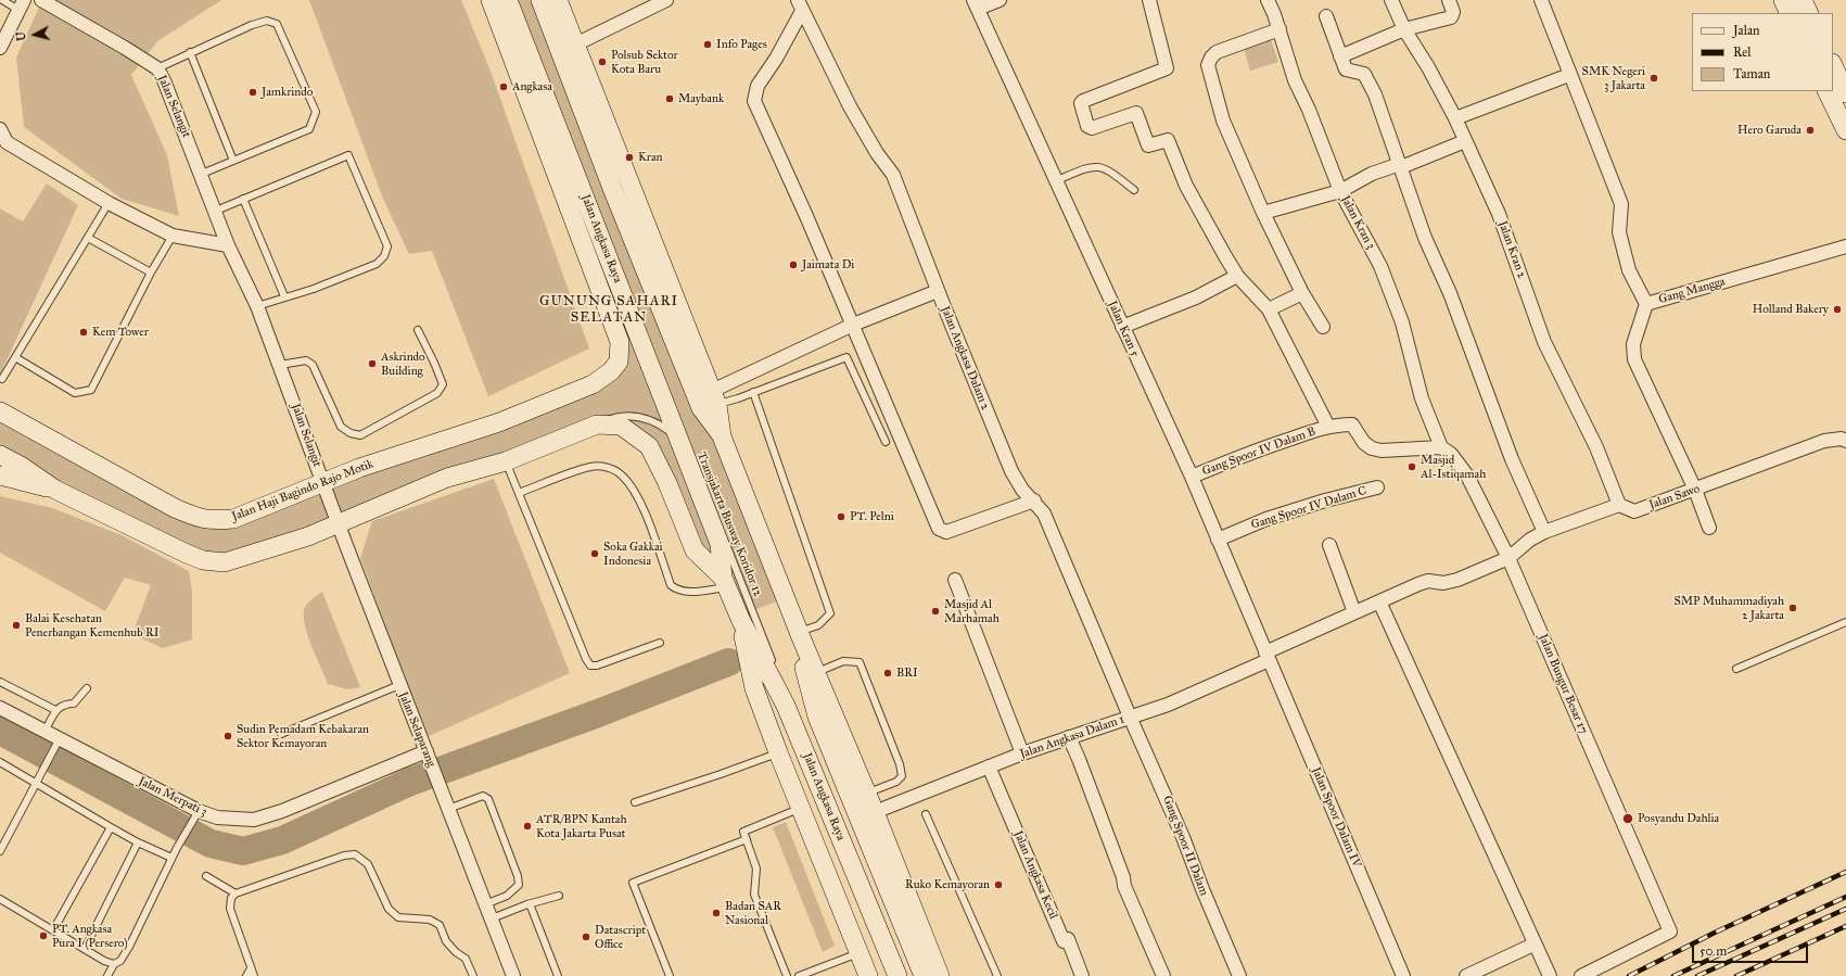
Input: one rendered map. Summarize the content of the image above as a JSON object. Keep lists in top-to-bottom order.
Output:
{
  "streets": {
    "main road": ["Jalan Angkasa Raya", "Jalan Haji Bagindo Rajo Motik"],
    "street": [
      "Jalan Selangit",
      "Jalan Kran 3",
      "Jalan Kran 2",
      "Gang Mangga",
      "Jalan Kran 5",
      "Jalan Angkasa Dalam 2",
      "Gang Spoor IV Dalam B",
      "Jalan Sawo",
      "Gang Spoor IV Dalam C",
      "Jalan Bungur Besar 17",
      "Jalan Selaparang",
      "Jalan Angkasa Dalam 1",
      "Jalan Merpati 3",
      "Jalan Spoor Dalam IV",
      "Gang Spoor II Dalam",
      "Jalan Angkasa Kecil"
    ],
    "lane": ["Transjakarta Busway Koridor 12"]
  },
  "crossings": [
    ["Jalan Selangit", "Jalan Haji Bagindo Rajo Motik"],
    ["Jalan Selangit", "Jalan Selaparang"],
    ["Jalan Kran 3", "Gang Spoor IV Dalam B"],
    ["Jalan Kran 3", "Jalan Bungur Besar 17"],
    ["Jalan Angkasa Raya", "Jalan Haji Bagindo Rajo Motik"],
    ["Jalan Angkasa Raya", "Transjakarta Busway Koridor 12"],
    ["Jalan Angkasa Raya", "Jalan Angkasa Dalam 1"],
    ["Jalan Kran 2", "Jalan Sawo"],
    ["Gang Mangga", "Jalan Sawo"],
    ["Jalan Kran 5", "Gang Spoor IV Dalam B"],
    ["Jalan Kran 5", "Gang Spoor IV Dalam C"],
    ["Jalan Kran 5", "Jalan Angkasa Dalam 1"],
    ["Jalan Kran 5", "Jalan Spoor Dalam IV"],
    ["Jalan Angkasa Dalam 2", "Jalan Angkasa Dalam 1"],
    ["Jalan Angkasa Dalam 2", "Gang Spoor II Dalam"],
    ["Gang Spoor IV Dalam B", "Jalan Bungur Besar 17"],
    ["Jalan Haji Bagindo Rajo Motik", "Jalan Selaparang"],
    ["Jalan Sawo", "Jalan Bungur Besar 17"],
    ["Jalan Sawo", "Jalan Angkasa Dalam 1"],
    ["Jalan Bungur Besar 17", "Jalan Angkasa Dalam 1"],
    ["Jalan Selaparang", "Jalan Merpati 3"],
    ["Jalan Angkasa Dalam 1", "Jalan Spoor Dalam IV"],
    ["Jalan Angkasa Dalam 1", "Gang Spoor II Dalam"],
    ["Jalan Angkasa Dalam 1", "Jalan Angkasa Kecil"]
  ],
  "districts": ["GUNUNG SAHARI SELATAN"],
  "places": [
    "Info Pages",
    "Polsub Sektor Kota Baru",
    "SMK Negeri 3 Jakarta",
    "Angkasa",
    "Jamkrindo",
    "Maybank",
    "Hero Garuda",
    "Kran",
    "Jaimata Di",
    "Holland Bakery",
    "Kem Tower",
    "Askrindo Building",
    "Masjid Al-Istiqamah",
    "PT. Pelni",
    "Soka Gakkai Indonesia",
    "SMP Muhammadiyah 2 Jakarta",
    "Masjid Al Marhamah",
    "Balai Kesehatan Penerbangan Kemenhub RI",
    "BRI",
    "Sudin Pemadam Kebakaran Sektor Kemayoran",
    "Posyandu Dahlia",
    "ATR/BPN Kantah Kota Jakarta Pusat",
    "Ruko Kemayoran",
    "Badan SAR Nasional",
    "PT. Angkasa Pura I (Persero)",
    "Datascript Office"
  ],
  "legend": ["Jalan", "Rel", "Taman"],
  "scale_bar": "50 m",
  "north": "left"
}
